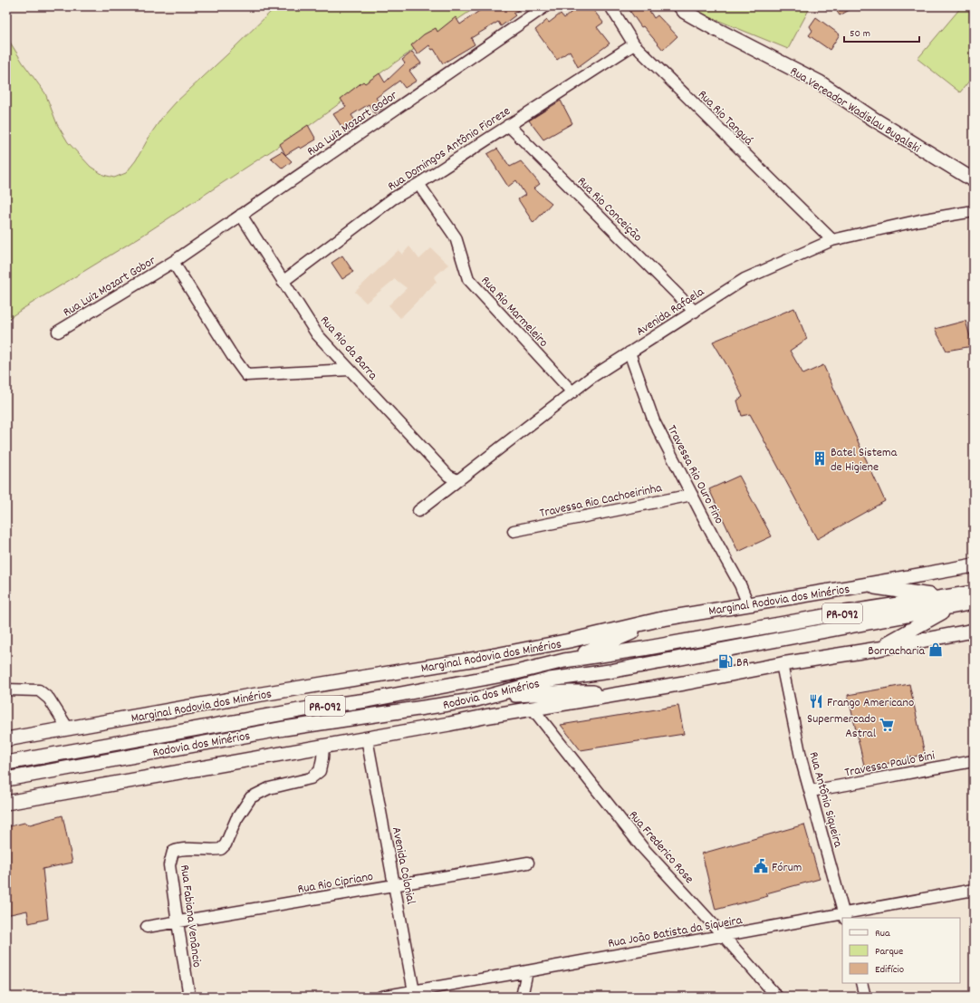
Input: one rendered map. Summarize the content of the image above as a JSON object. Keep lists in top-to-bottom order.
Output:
{
  "streets": {
    "main road": [
      "Rua Vereador Wadislau Bugalski",
      "Marginal Rodovia dos Minérios",
      "PR-092",
      "Rodovia dos Minérios"
    ],
    "street": [
      "Rua Rio Tanguá",
      "Rua Luiz Mozart Godor",
      "Rua Domingos Antônio Fioreze",
      "Rua Rio Conceição",
      "Rua Luiz Mozart Gobor",
      "Rua Rio Marmeleiro",
      "Avenida Rafaela",
      "Rua Rio da Barra",
      "Travessa Rio Ouro Fino",
      "Travessa Rio Cachoeirinha",
      "Travessa Paulo Bini",
      "Rua Antônio Siqueira",
      "Rua Frederico Rose",
      "Avenida Colonial",
      "Rua Rio Cipriano",
      "Rua Fabiana Venâncio",
      "Rua João Batista da Siqueira"
    ]
  },
  "crossings": [
    ["Rua Rio Tanguá", "Rua Domingos Antônio Fioreze"],
    ["Rua Rio Tanguá", "Avenida Rafaela"],
    ["Rua Luiz Mozart Godor", "Rua Luiz Mozart Gobor"],
    ["Rua Luiz Mozart Godor", "Rua Rio da Barra"],
    ["Rua Domingos Antônio Fioreze", "Rua Rio Conceição"],
    ["Rua Domingos Antônio Fioreze", "Rua Rio Marmeleiro"],
    ["Rua Domingos Antônio Fioreze", "Rua Rio da Barra"],
    ["Rua Rio Conceição", "Avenida Rafaela"],
    ["Rua Rio Marmeleiro", "Avenida Rafaela"],
    ["Avenida Rafaela", "Rua Rio da Barra"],
    ["Avenida Rafaela", "Travessa Rio Ouro Fino"],
    ["Travessa Rio Ouro Fino", "Travessa Rio Cachoeirinha"],
    ["Travessa Rio Ouro Fino", "Marginal Rodovia dos Minérios"],
    ["Travessa Paulo Bini", "Rua Antônio Siqueira"],
    ["Rua Antônio Siqueira", "Rua João Batista da Siqueira"],
    ["Rua Frederico Rose", "Rua João Batista da Siqueira"],
    ["Avenida Colonial", "Rua Rio Cipriano"],
    ["Avenida Colonial", "Rua João Batista da Siqueira"],
    ["Rua Rio Cipriano", "Rua Fabiana Venâncio"]
  ],
  "places": {
    "building": ["Batel Sistema de Higiene"],
    "shop": ["Borracharia"],
    "fuel station": ["BR"],
    "restaurant": ["Frango Americano"],
    "supermarket": ["Supermercado Astral"],
    "public building": ["Fórum"]
  },
  "legend": ["Rua", "Parque", "Edifício"],
  "scale_bar": "50 m"
}
